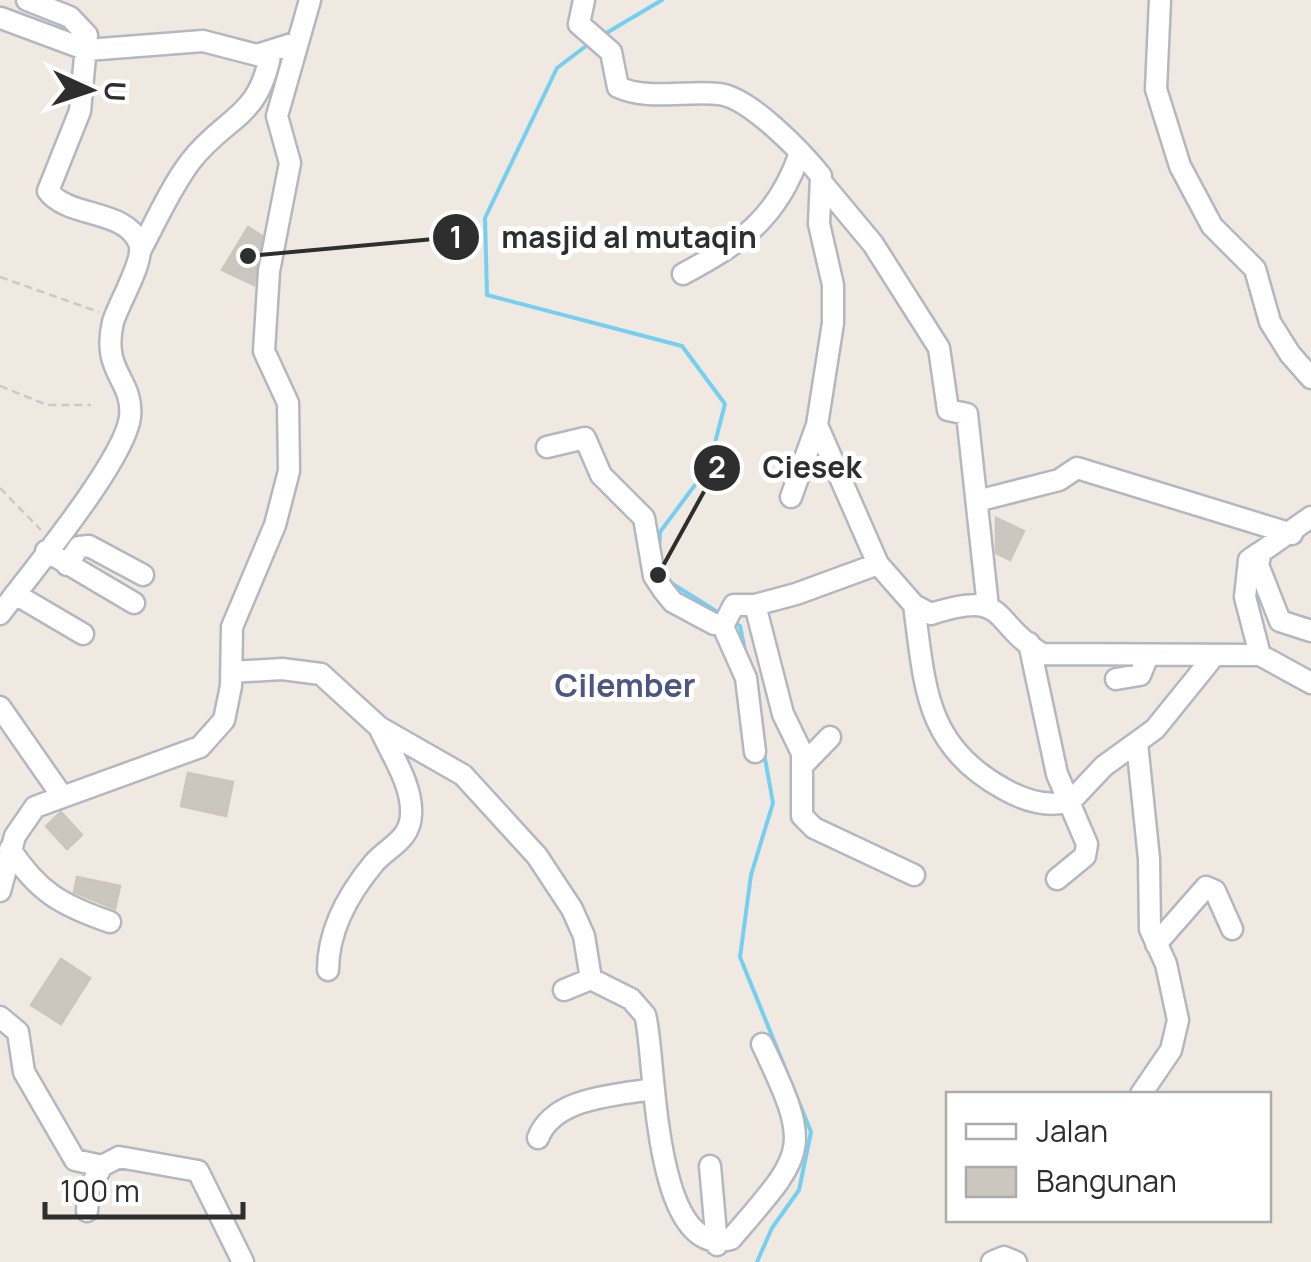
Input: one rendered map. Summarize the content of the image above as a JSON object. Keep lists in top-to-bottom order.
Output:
{
  "districts": ["Cilember"],
  "places": ["masjid al mutaqin", "Ciesek"],
  "legend": ["Jalan", "Bangunan"],
  "scale_bar": "100 m",
  "north": "right"
}
